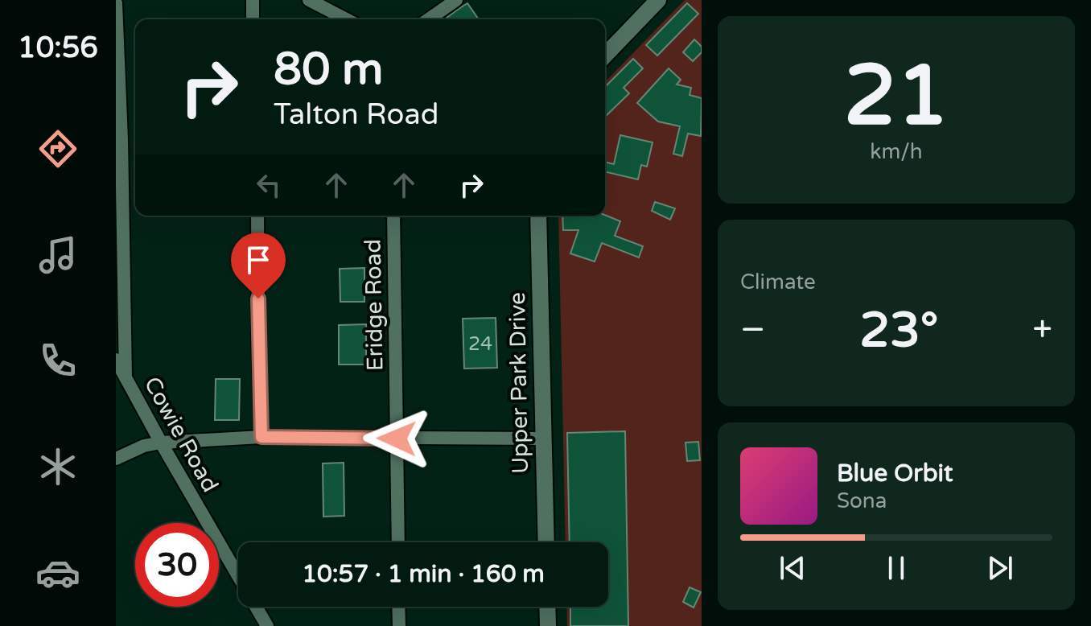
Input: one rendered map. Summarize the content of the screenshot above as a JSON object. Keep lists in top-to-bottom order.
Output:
{
  "streets": {
    "main road": ["Upper Park Drive"],
    "street": ["Eridge Road", "Cowie Road"]
  },
  "house_numbers": ["24"],
  "page": {
    "tabs": "10:56",
    "tile": [
      ["21", "km/h"],
      "Climate"
    ],
    "turn": ["80 m", "Talton Road"],
    "heat": ["−", "23°", "+"],
    "song": ["Blue Orbit", "Sona"],
    "limit": "30",
    "trip": "10:57 · 1 min · 160 m"
  }
}
